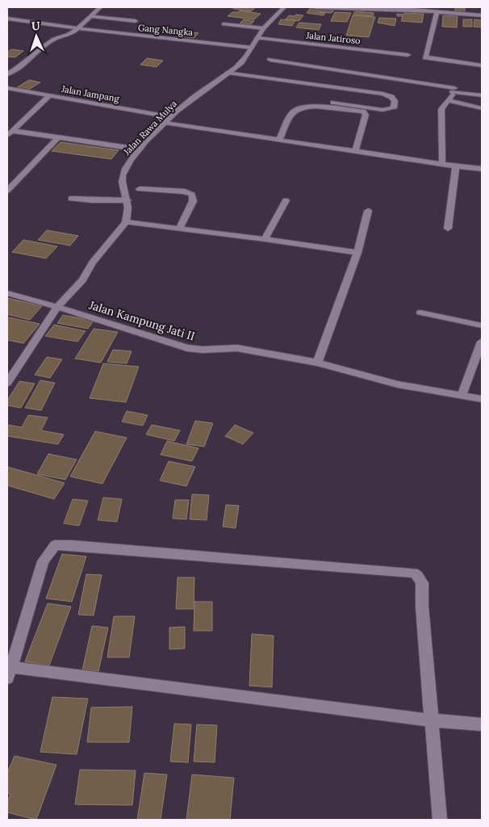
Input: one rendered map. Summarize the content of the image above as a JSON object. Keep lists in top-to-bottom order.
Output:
{
  "streets": {
    "street": [
      "Gang Nangka",
      "Jalan Jatiroso",
      "Jalan Jampang",
      "Jalan Rawa Mulya",
      "Jalan Kampung Jati II"
    ]
  },
  "crossings": [
    ["Gang Nangka", "Jalan Rawa Mulya"],
    ["Jalan Jatiroso", "Jalan Rawa Mulya"],
    ["Jalan Jampang", "Jalan Rawa Mulya"]
  ],
  "north": "top"
}
